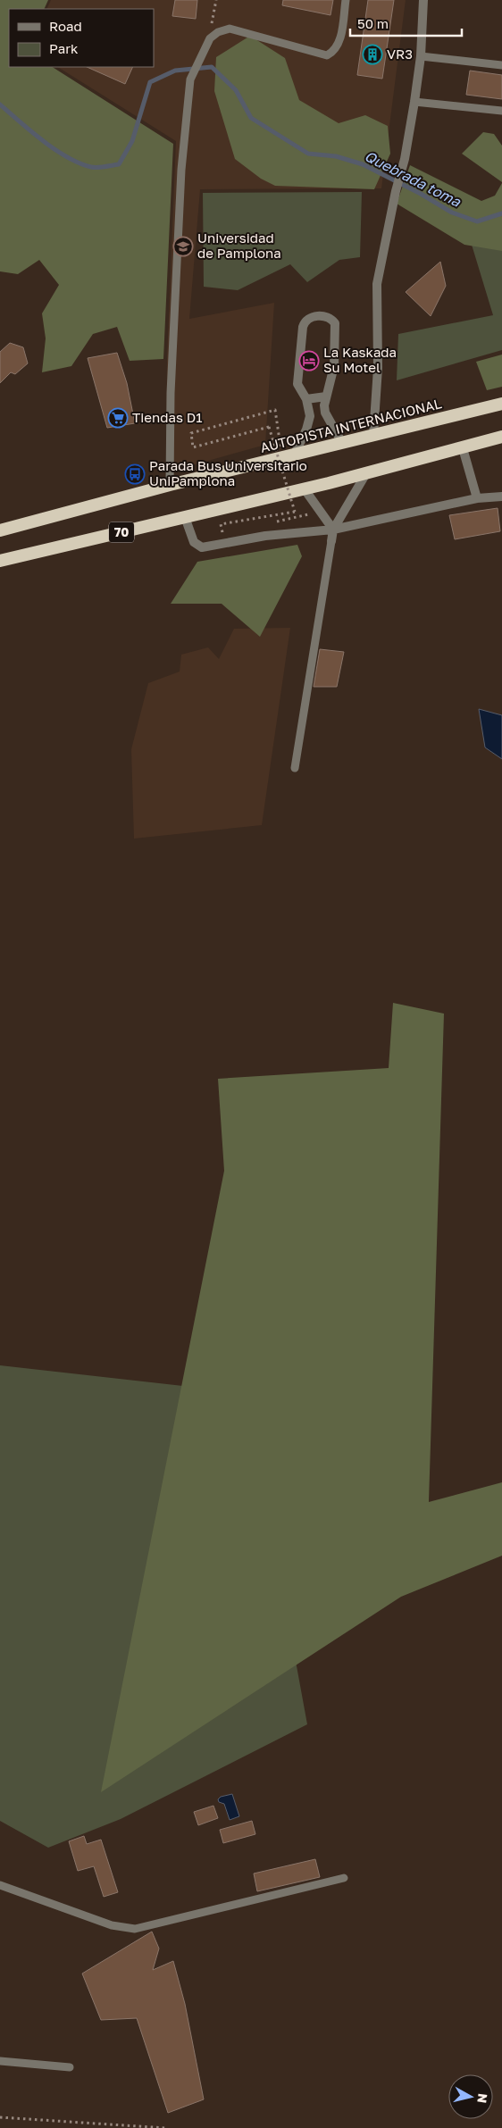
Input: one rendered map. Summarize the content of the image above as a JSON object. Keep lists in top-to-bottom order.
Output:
{
  "streets": {
    "highway": ["AUTOPISTA INTERNACIONAL", "70"]
  },
  "water": ["Quebrada toma"],
  "places": {
    "building": ["VR3"],
    "school or university": ["Universidad de Pamplona"],
    "hotel": ["La Kaskada Su Motel"],
    "supermarket": ["Tiendas D1"],
    "bus stop": ["Parada Bus Universitario UniPamplona"]
  },
  "legend": ["Road", "Park"],
  "scale_bar": "50 m",
  "north": "right"
}
